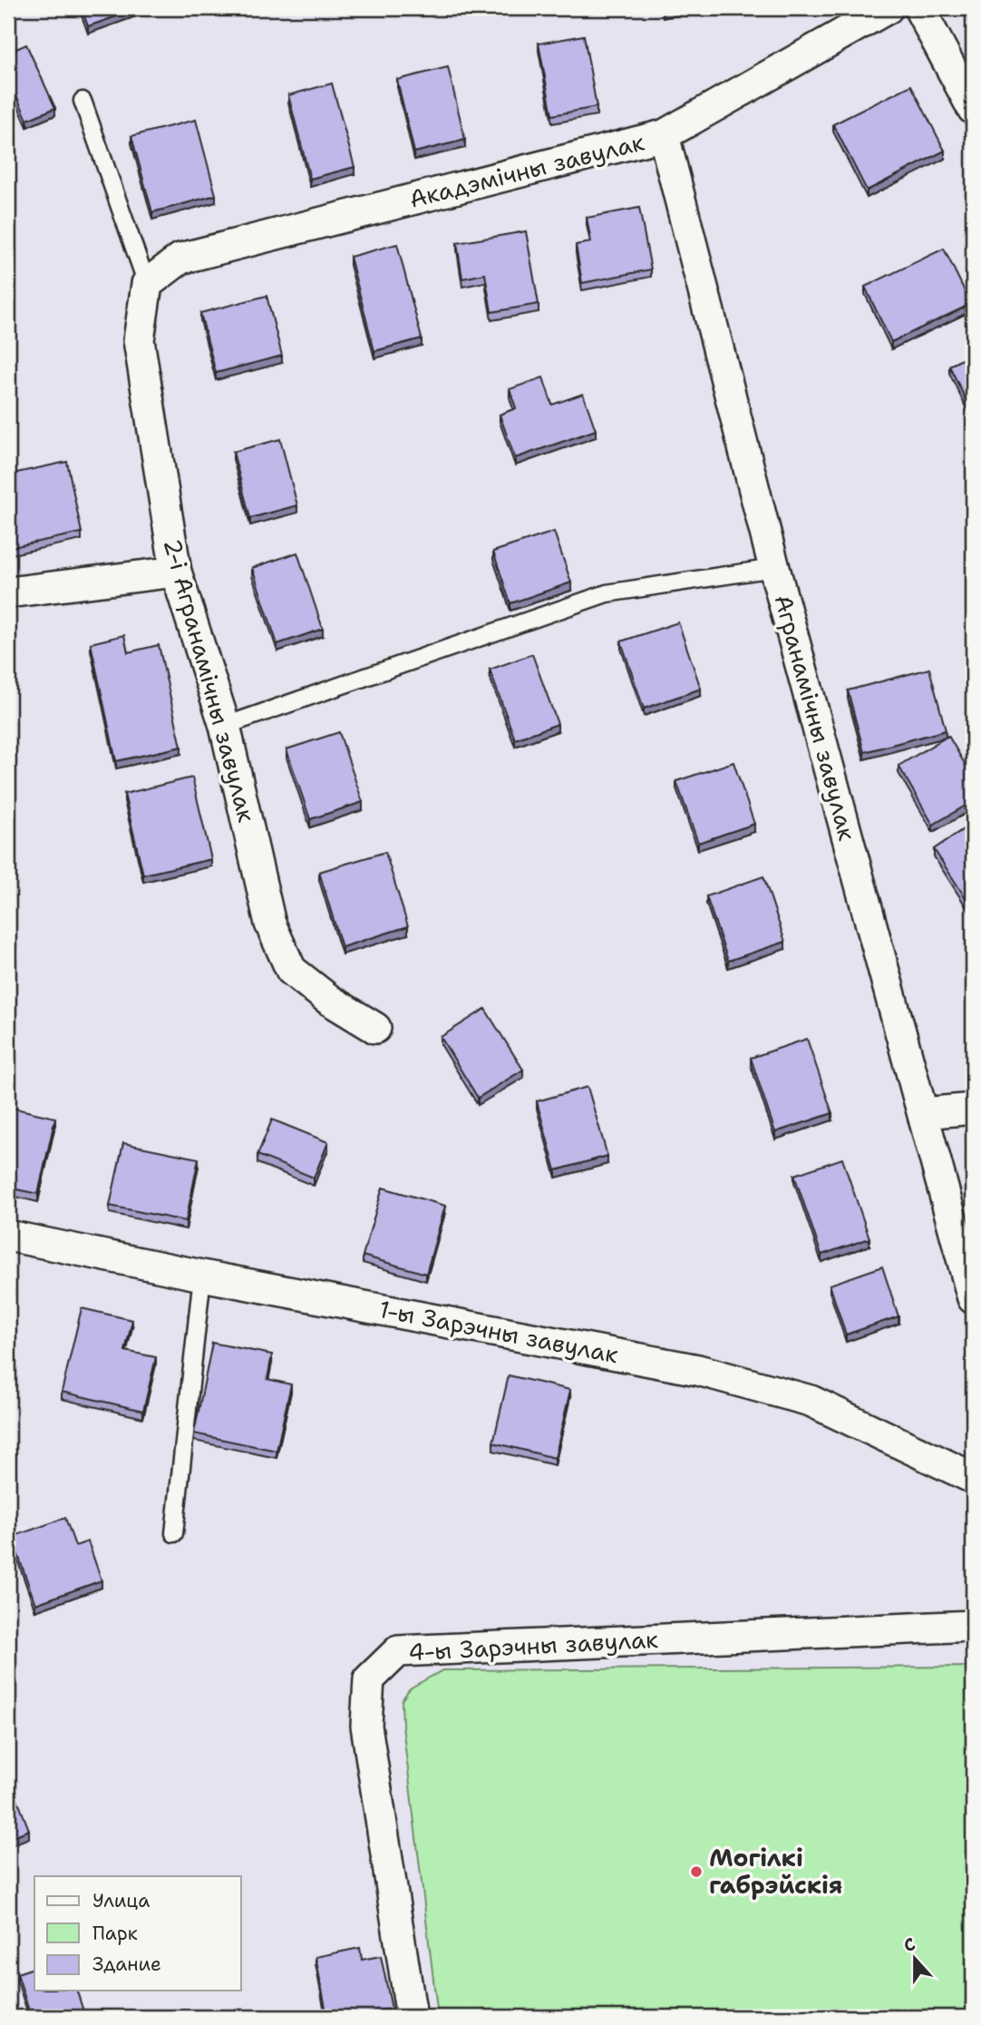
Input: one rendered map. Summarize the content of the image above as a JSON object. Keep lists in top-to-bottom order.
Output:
{
  "streets": {
    "street": [
      "Акадэмічны завулак",
      "2-і Агранамічны завулак",
      "Агранамічны завулак",
      "1-ы Зарэчны завулак",
      "4-ы Зарэчны завулак"
    ]
  },
  "crossings": [
    ["Акадэмічны завулак", "2-і Агранамічны завулак"],
    ["Акадэмічны завулак", "Агранамічны завулак"]
  ],
  "places": ["Могілкі габрэйскія"],
  "legend": ["Улица", "Парк", "Здание"],
  "north": "top"
}
